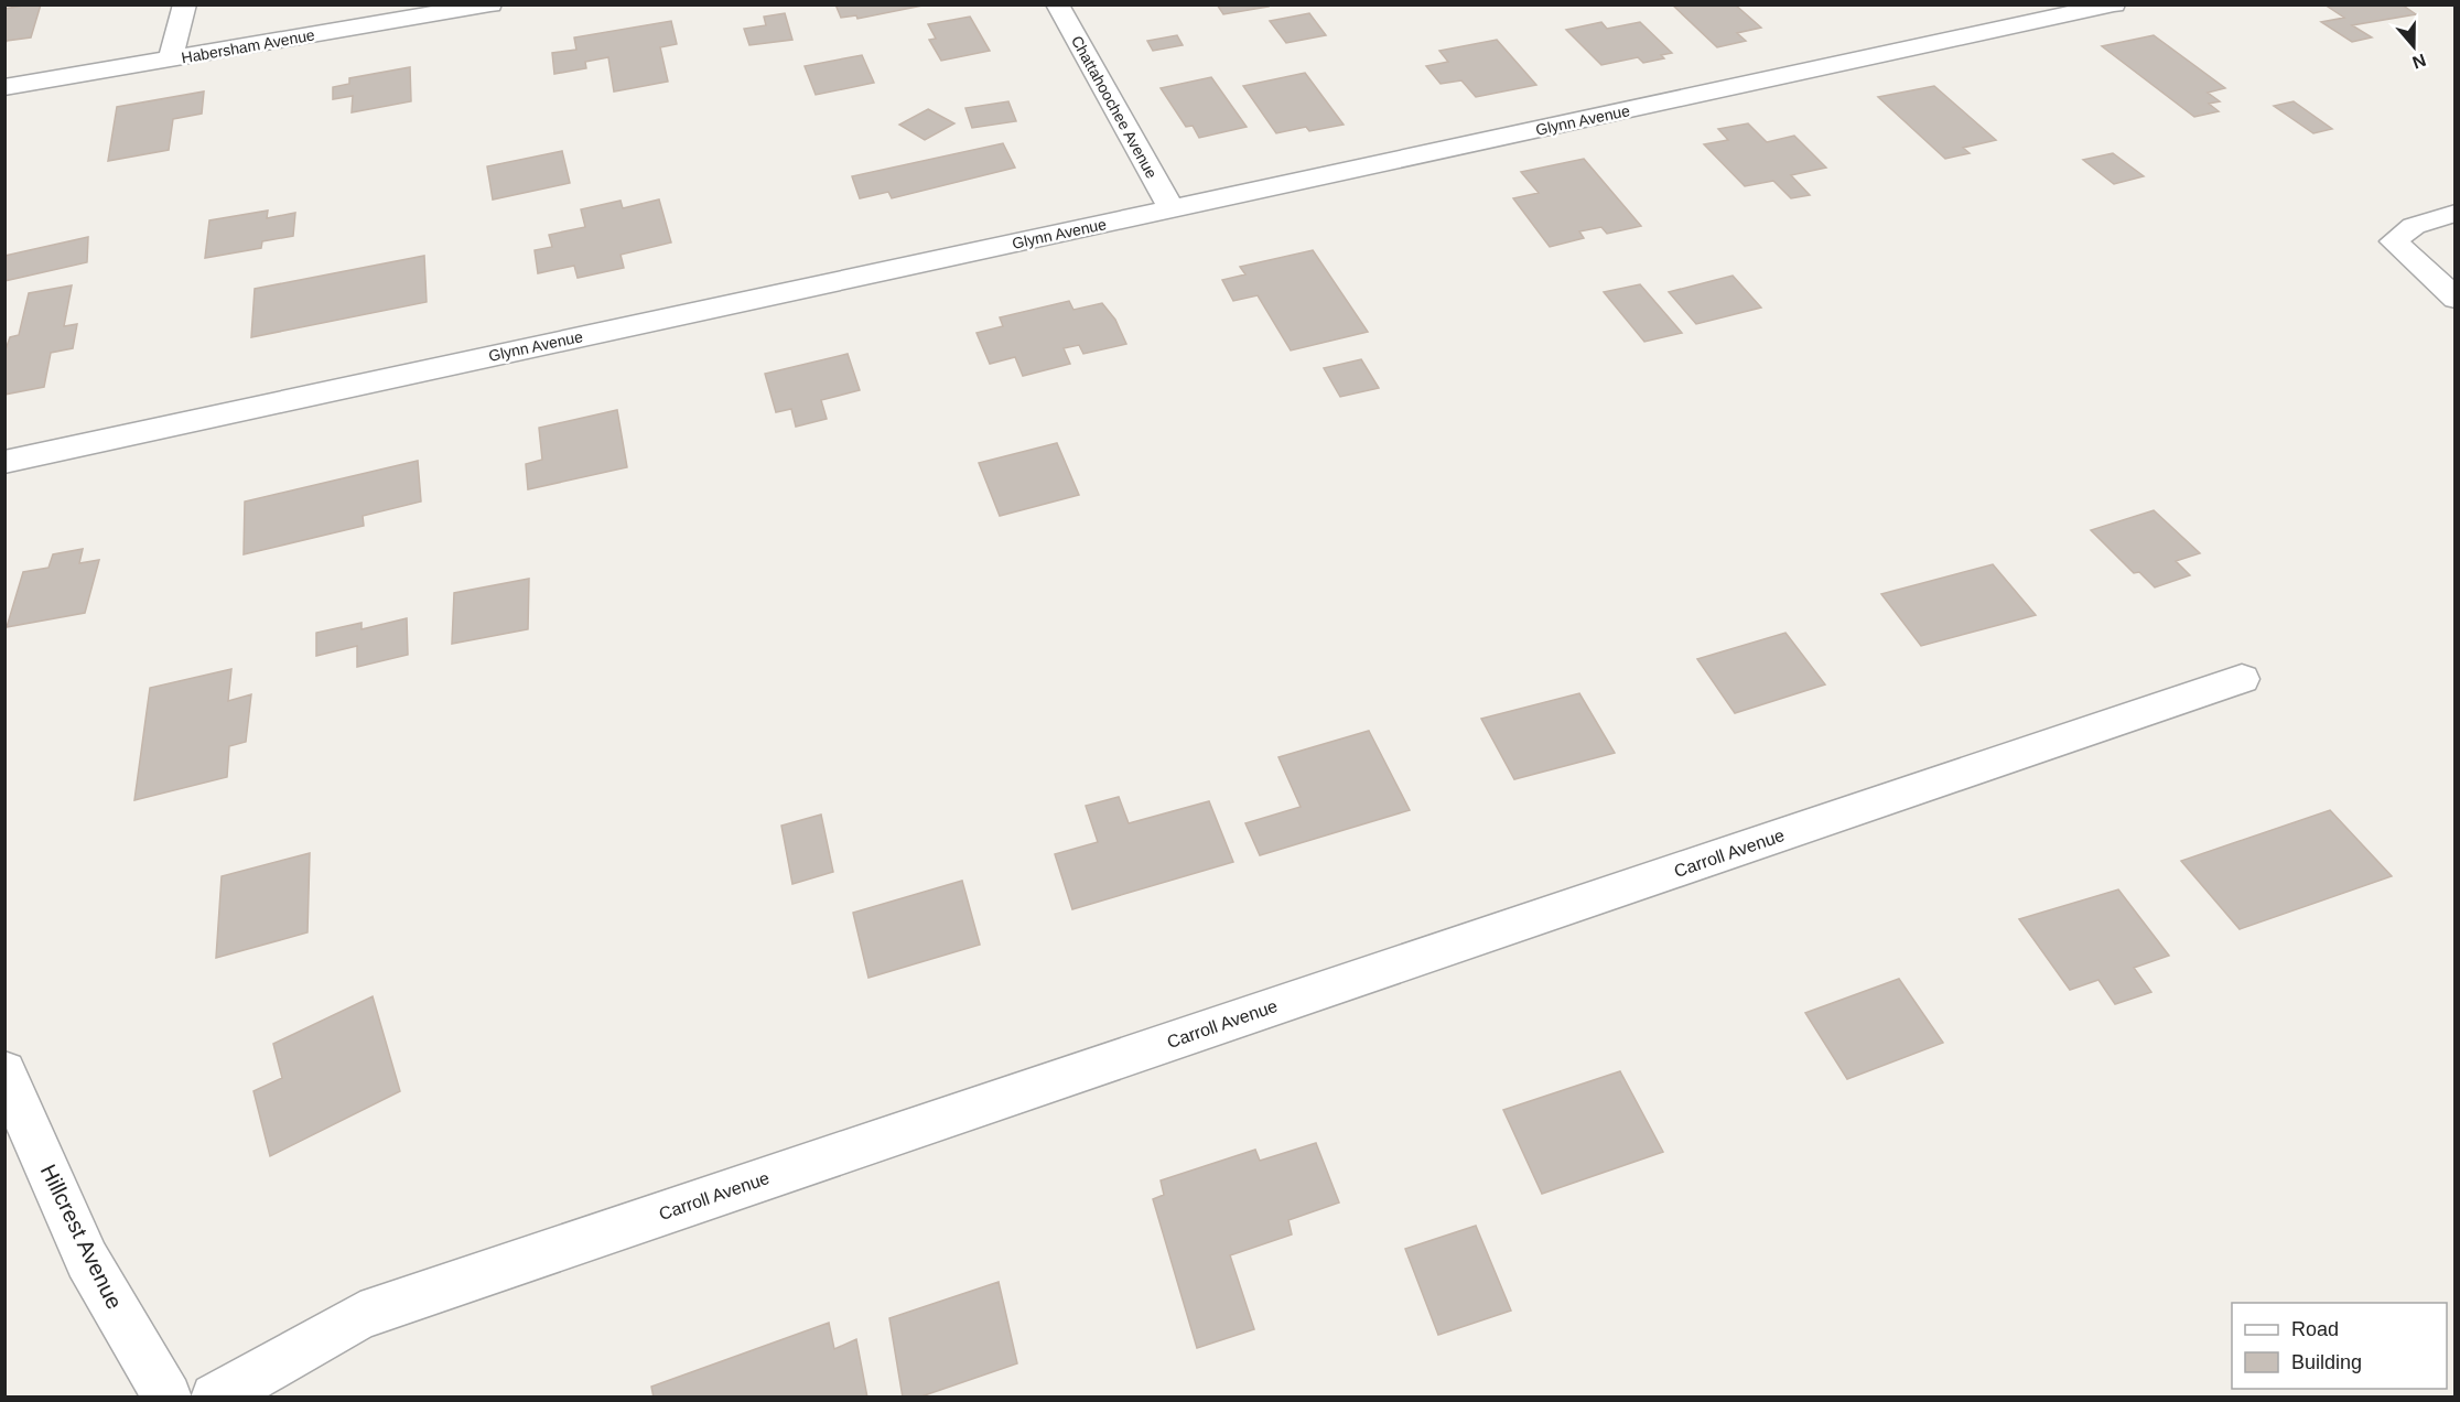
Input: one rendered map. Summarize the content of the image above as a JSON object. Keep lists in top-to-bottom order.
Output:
{
  "streets": {
    "street": [
      "Habersham Avenue",
      "Chattahoochee Avenue",
      "Glynn Avenue",
      "Carroll Avenue",
      "Hillcrest Avenue"
    ]
  },
  "crossings": [
    ["Chattahoochee Avenue", "Glynn Avenue"]
  ],
  "legend": ["Road", "Building"],
  "north": "bottom"
}
